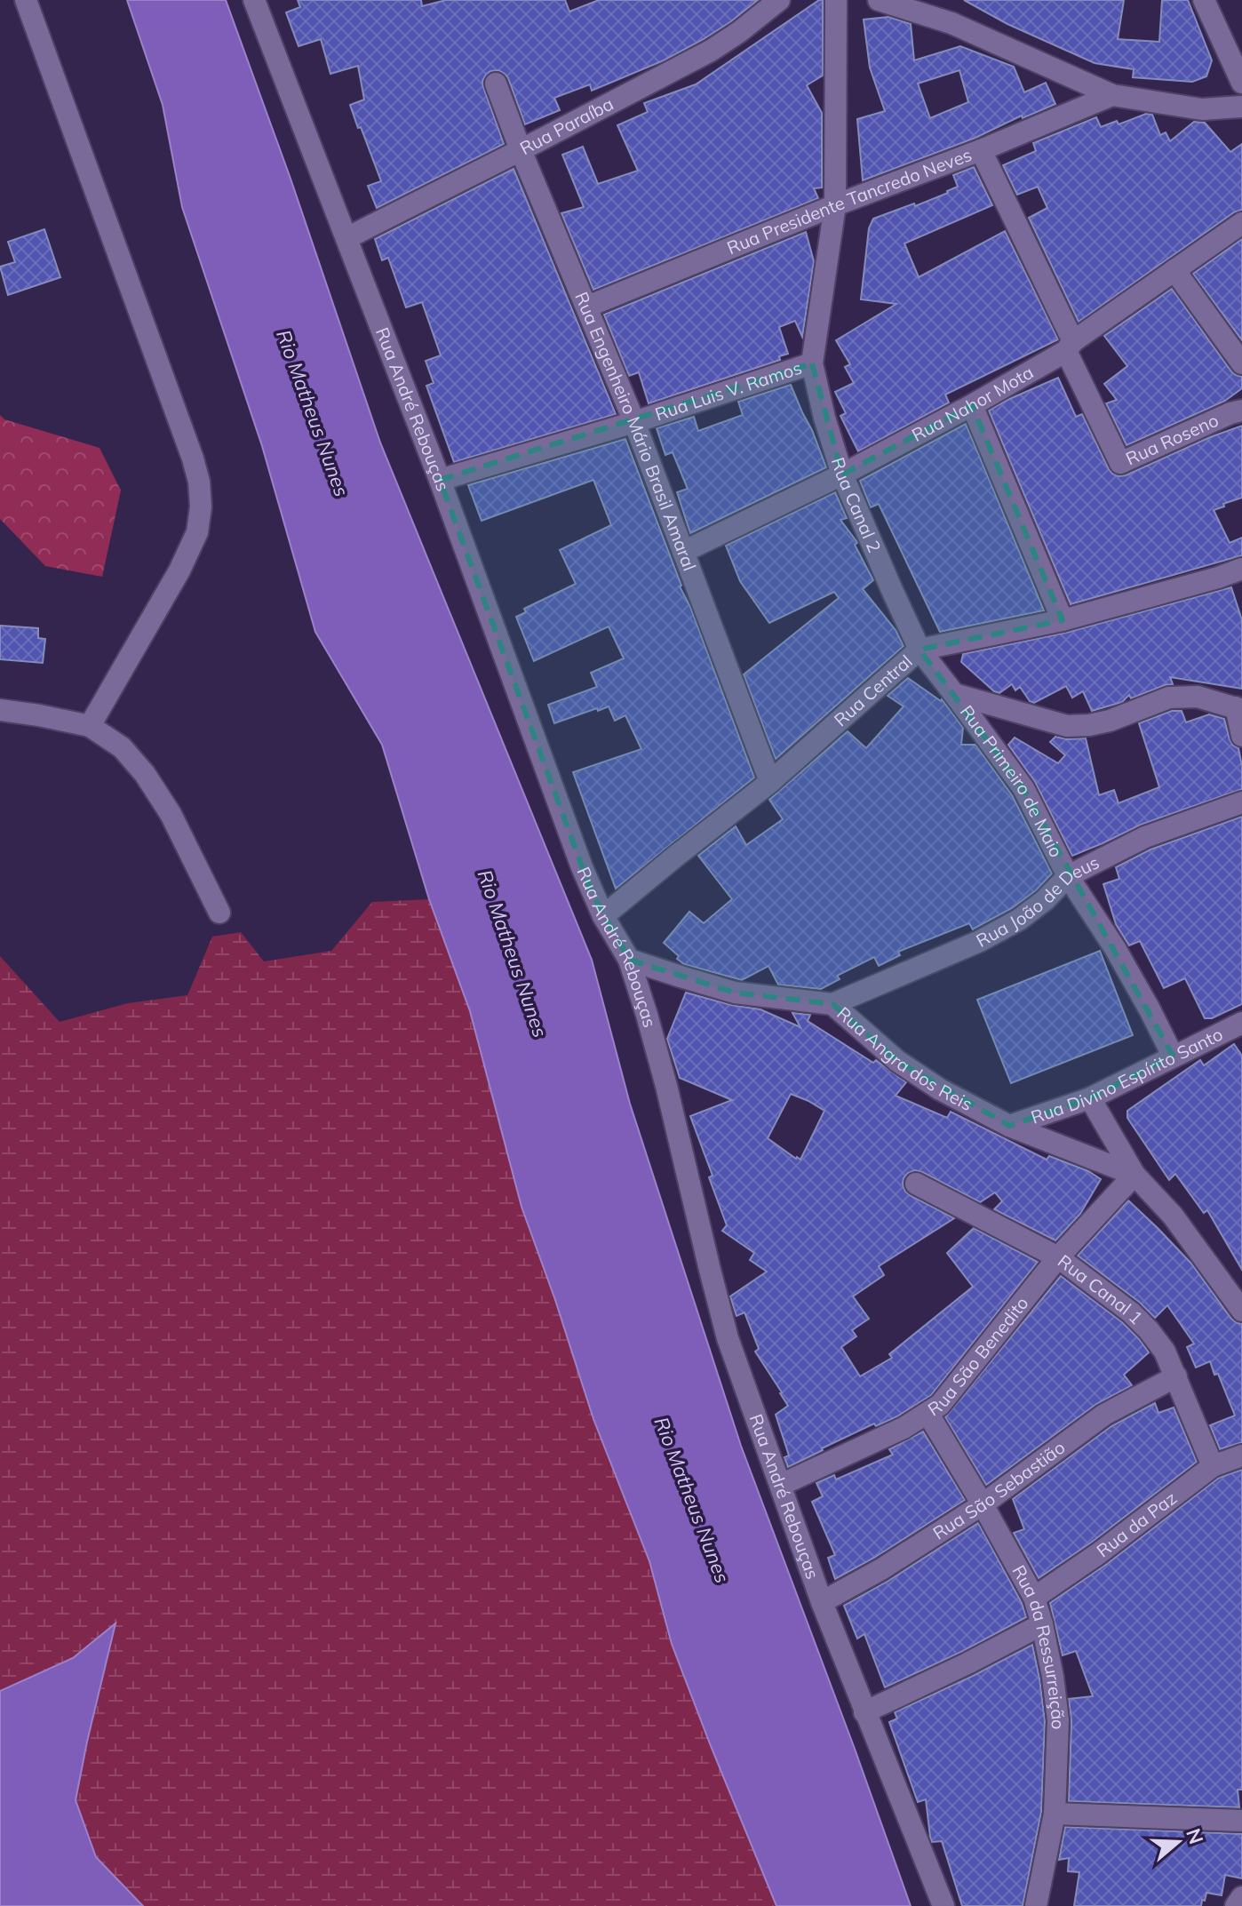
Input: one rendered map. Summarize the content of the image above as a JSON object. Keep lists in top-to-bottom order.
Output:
{
  "streets": {
    "street": [
      "Rua Paraíba",
      "Rua Presidente Tancredo Neves",
      "Rua Luis V. Ramos",
      "Rua Nahor Mota",
      "Rua André Rebouças",
      "Rua Engenheiro Mário Brasil Amaral",
      "Rua Roseno",
      "Rua Canal 2",
      "Rua Central",
      "Rua Primeiro de Maio",
      "Rua João de Deus",
      "Rua Angra dos Reis",
      "Rua Divino Espírito Santo",
      "Rua Canal 1",
      "Rua São Benedito",
      "Rua São Sebastião",
      "Rua da Paz",
      "Rua da Ressurreição"
    ]
  },
  "crossings": [
    ["Rua Paraíba", "Rua André Rebouças"],
    ["Rua Paraíba", "Rua Engenheiro Mário Brasil Amaral"],
    ["Rua Presidente Tancredo Neves", "Rua Engenheiro Mário Brasil Amaral"],
    ["Rua Presidente Tancredo Neves", "Rua Canal 2"],
    ["Rua Luis V. Ramos", "Rua André Rebouças"],
    ["Rua Luis V. Ramos", "Rua Engenheiro Mário Brasil Amaral"],
    ["Rua Luis V. Ramos", "Rua Canal 2"],
    ["Rua Nahor Mota", "Rua Engenheiro Mário Brasil Amaral"],
    ["Rua Nahor Mota", "Rua Roseno"],
    ["Rua Nahor Mota", "Rua Canal 2"],
    ["Rua André Rebouças", "Rua Central"],
    ["Rua André Rebouças", "Rua Angra dos Reis"],
    ["Rua André Rebouças", "Rua São Benedito"],
    ["Rua André Rebouças", "Rua São Sebastião"],
    ["Rua Engenheiro Mário Brasil Amaral", "Rua Central"],
    ["Rua Canal 2", "Rua Central"],
    ["Rua Canal 2", "Rua Primeiro de Maio"],
    ["Rua Primeiro de Maio", "Rua João de Deus"],
    ["Rua Primeiro de Maio", "Rua Divino Espírito Santo"],
    ["Rua João de Deus", "Rua Angra dos Reis"],
    ["Rua Angra dos Reis", "Rua Divino Espírito Santo"],
    ["Rua Angra dos Reis", "Rua São Benedito"],
    ["Rua Canal 1", "Rua São Benedito"],
    ["Rua Canal 1", "Rua São Sebastião"],
    ["Rua Canal 1", "Rua da Paz"],
    ["Rua São Benedito", "Rua da Ressurreição"],
    ["Rua São Sebastião", "Rua da Ressurreição"],
    ["Rua da Paz", "Rua da Ressurreição"]
  ],
  "water": ["Rio Matheus Nunes"],
  "north": "right"
}
